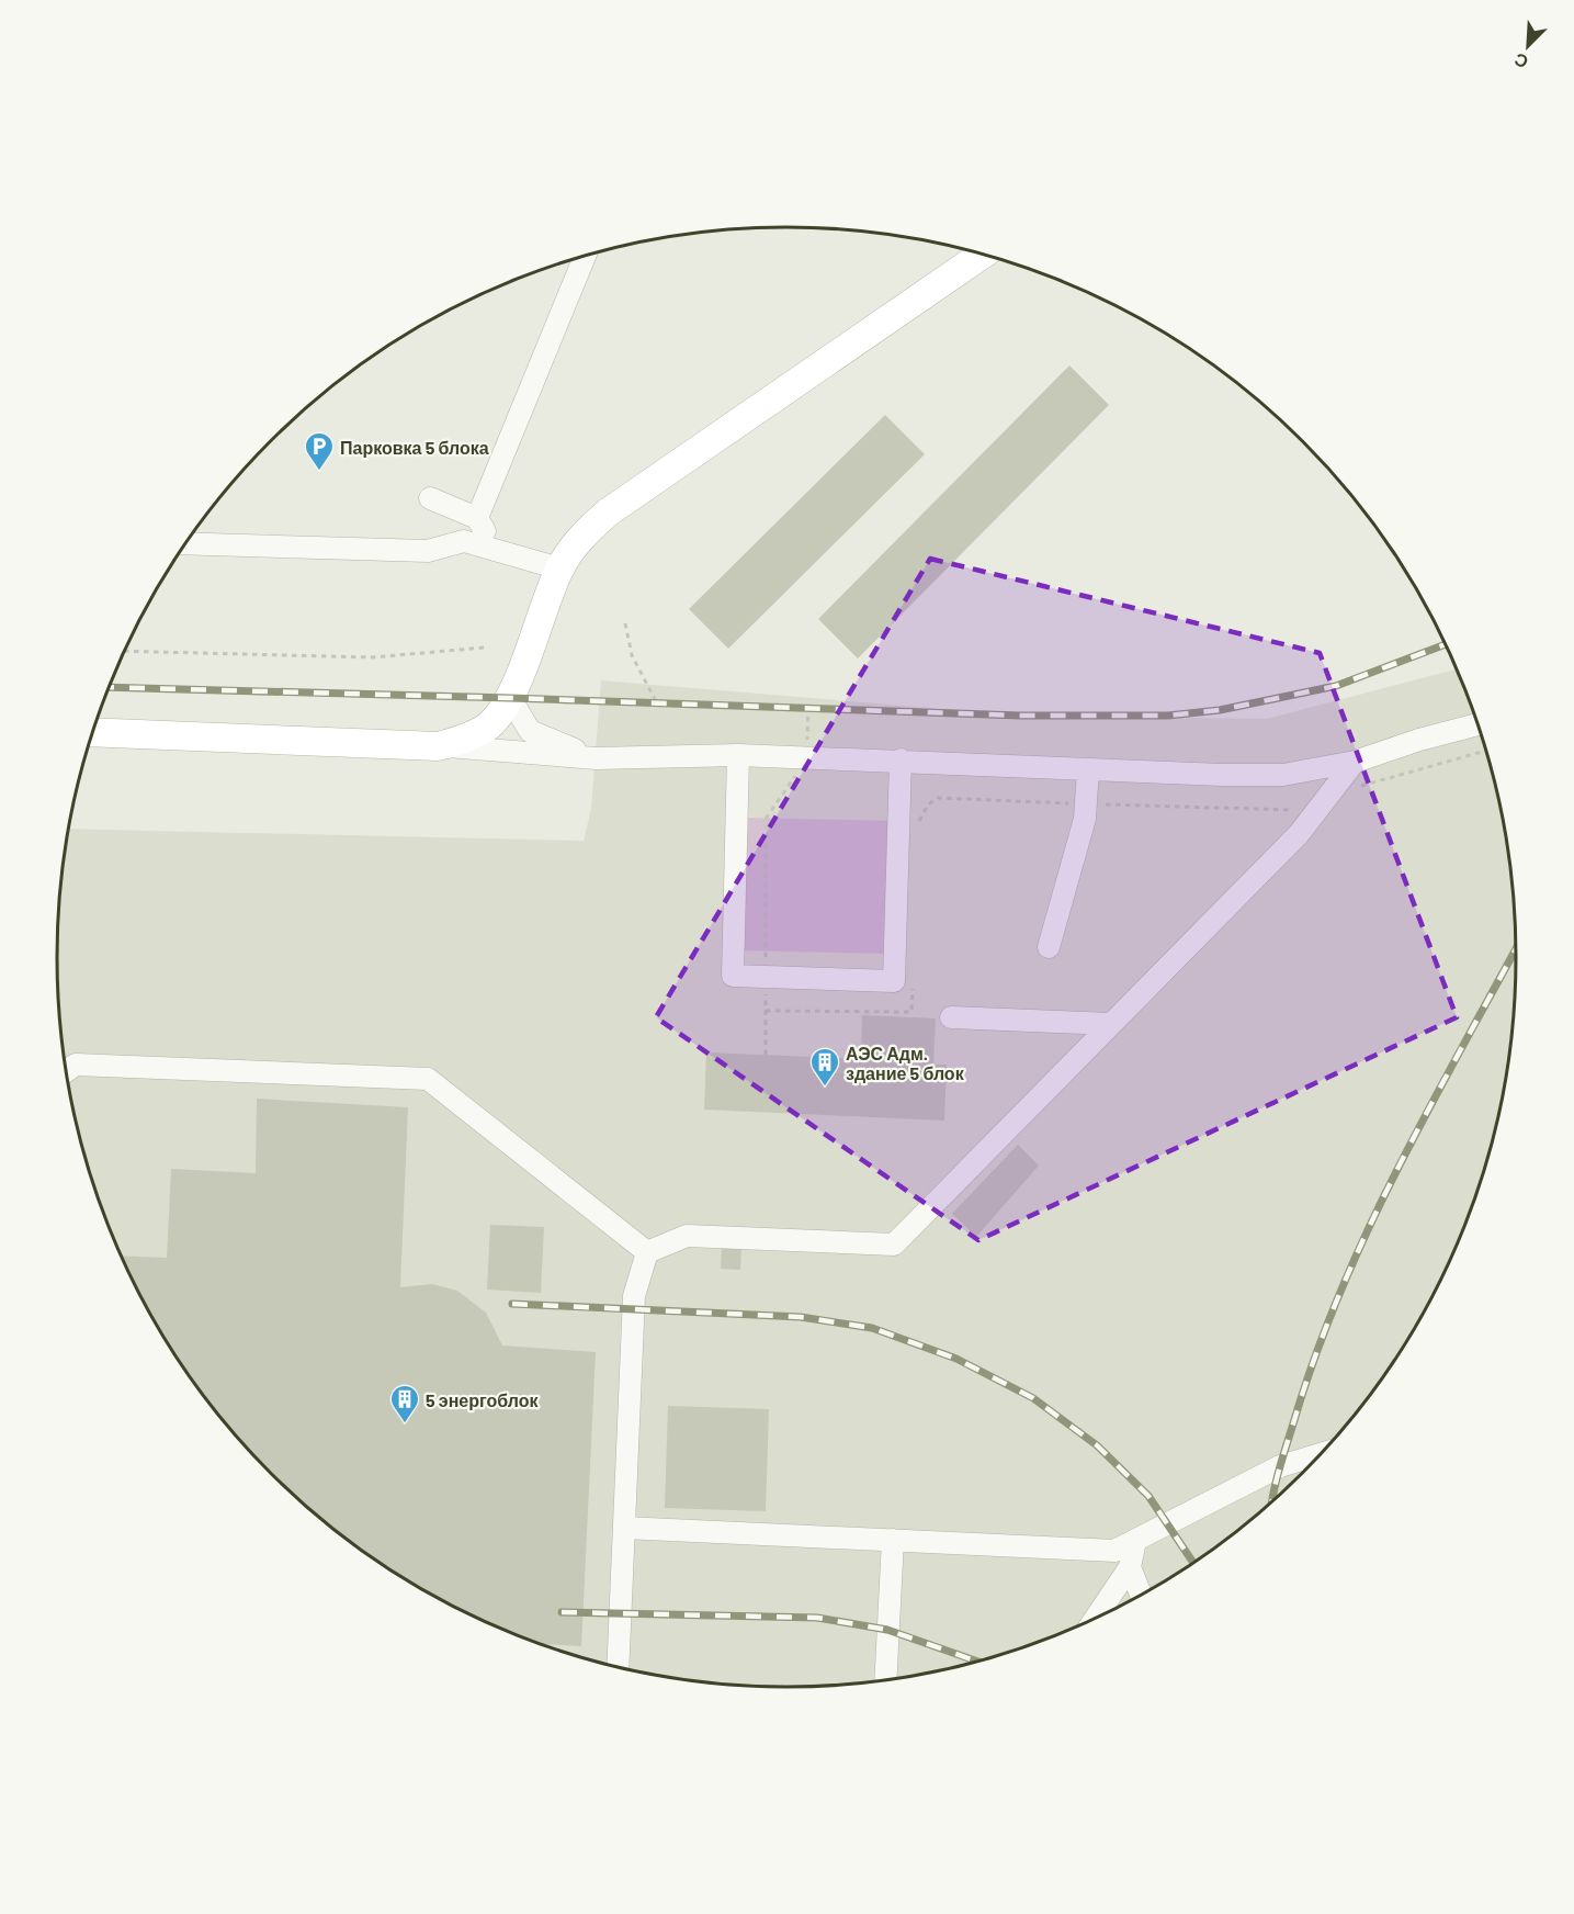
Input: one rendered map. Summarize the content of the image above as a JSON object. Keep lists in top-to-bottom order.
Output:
{
  "places": {
    "parking": ["Парковка 5 блока"],
    "building": ["АЭС Адм. здание 5 блок", "5 энергоблок"]
  },
  "north": "bottom left"
}
